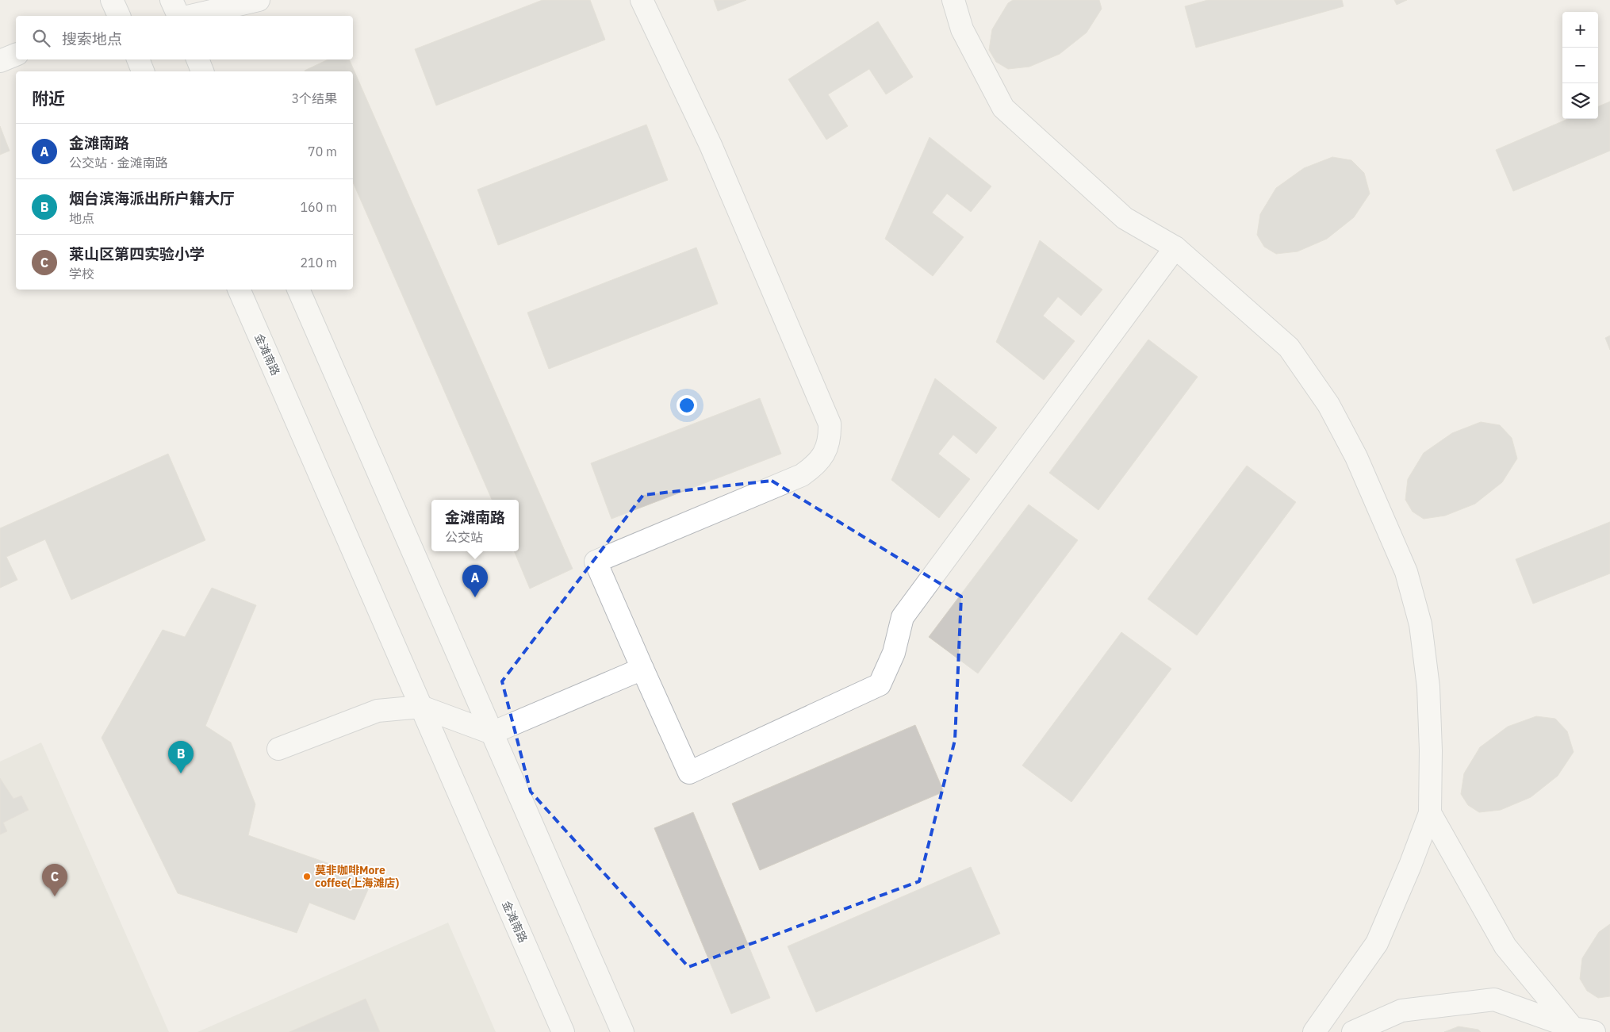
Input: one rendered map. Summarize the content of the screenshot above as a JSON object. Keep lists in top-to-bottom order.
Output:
{
  "streets": {
    "street": ["金滩南路"]
  },
  "places": ["莫非咖啡More coffee(上海滩店)"],
  "page": {
    "map_buttons": ["+", "−"],
    "search": "搜索地点",
    "heading": ["附近", "3个结果"],
    "list": [
      {
        "mark": "A",
        "name": "金滩南路",
        "note": "公交站 · 金滩南路",
        "value": "70 m"
      },
      {
        "mark": "B",
        "name": "烟台滨海派出所户籍大厅",
        "note": "地点",
        "value": "160 m"
      },
      {
        "mark": "C",
        "name": "莱山区第四实验小学",
        "note": "学校",
        "value": "210 m"
      }
    ],
    "popup": ["金滩南路", "公交站"],
    "pins": ["A", "B", "C"]
  }
}
